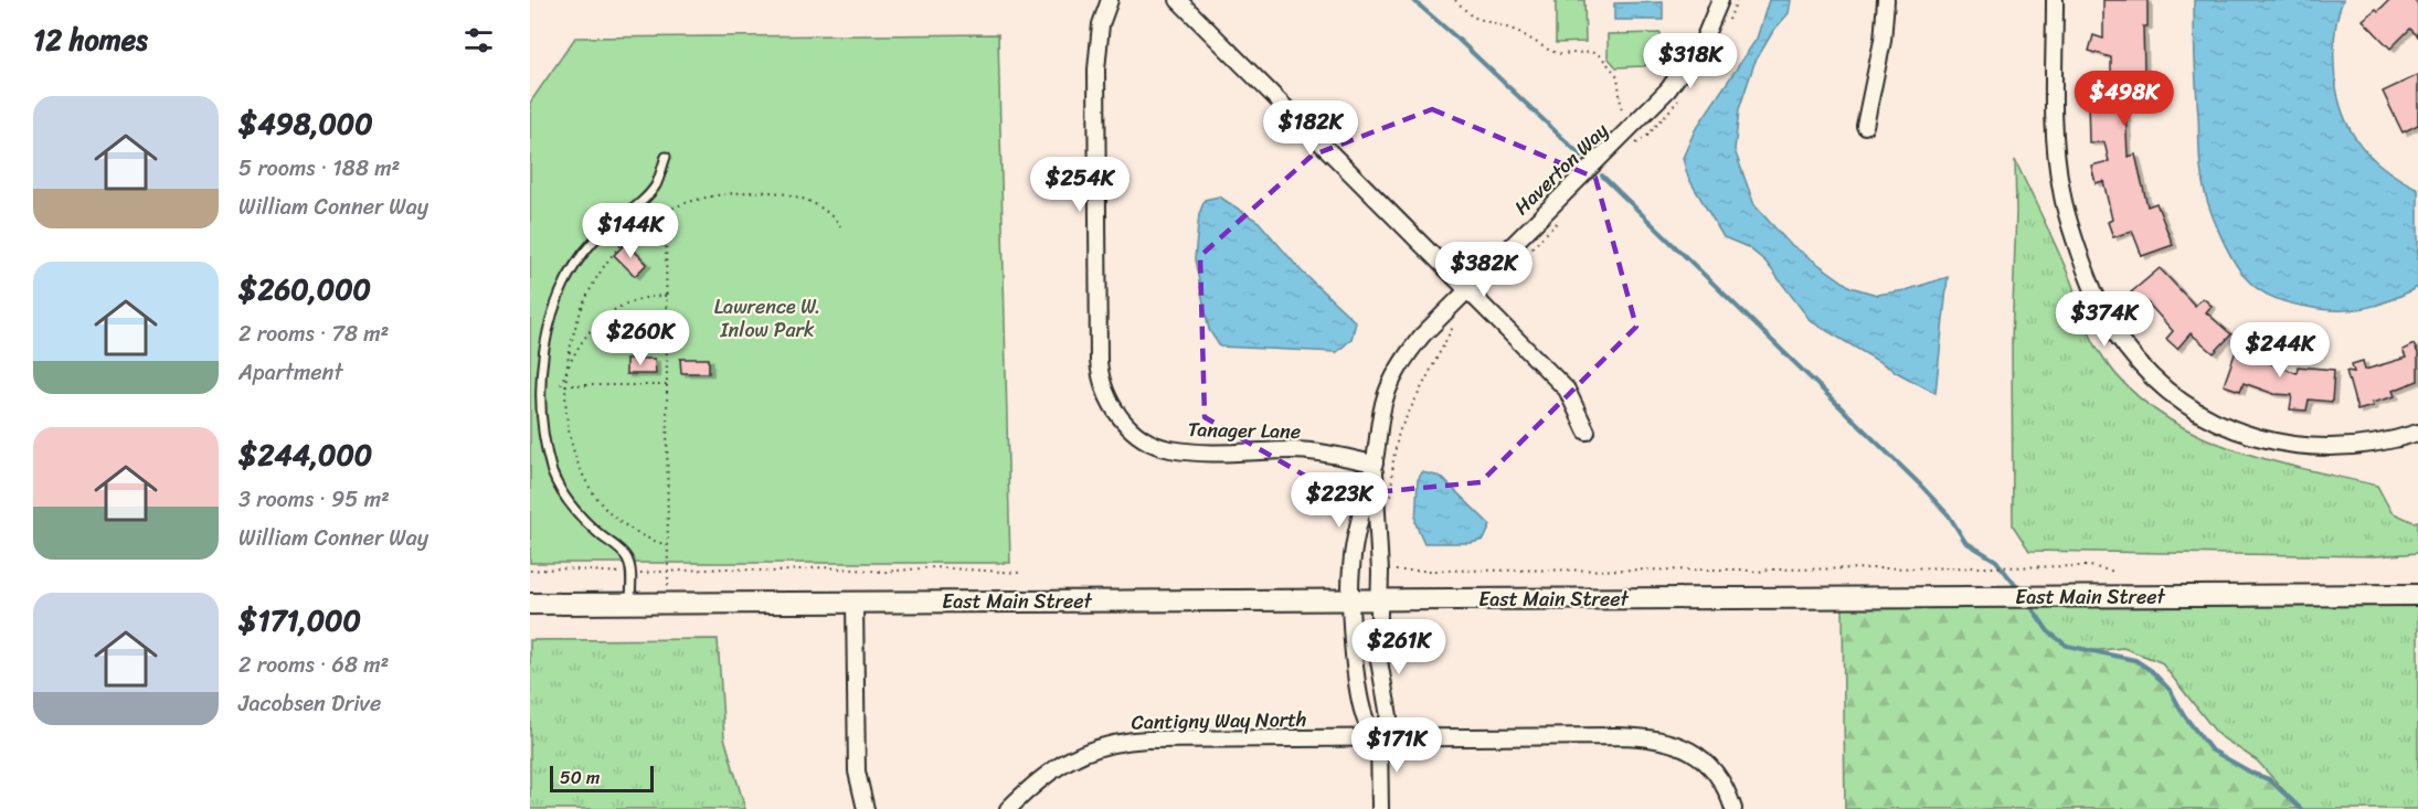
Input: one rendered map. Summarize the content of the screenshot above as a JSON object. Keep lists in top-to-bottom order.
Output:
{
  "streets": {
    "main road": ["East Main Street"],
    "street": ["Haverton Way", "Tanager Lane", "Cantigny Way North"]
  },
  "crossings": [
    ["Haverton Way", "Tanager Lane"],
    ["Haverton Way", "East Main Street"],
    ["Haverton Way", "Cantigny Way North"]
  ],
  "parks": ["Lawrence W. Inlow Park"],
  "scale_bar": "50 m",
  "page": {
    "heading": "12 homes",
    "price": [
      "$318K",
      "$498K",
      "$182K",
      "$254K",
      "$144K",
      "$382K",
      "$374K",
      "$260K",
      "$244K",
      "$223K",
      "$261K",
      "$171K"
    ],
    "list": [
      {
        "name": "$498,000",
        "note": "5 rooms · 188 m² · William Conner Way"
      },
      {
        "name": "$260,000",
        "note": "2 rooms · 78 m² · Apartment"
      },
      {
        "name": "$244,000",
        "note": "3 rooms · 95 m² · William Conner Way"
      },
      {
        "name": "$171,000",
        "note": "2 rooms · 68 m² · Jacobsen Drive"
      }
    ],
    "scale": "50 m"
  }
}
